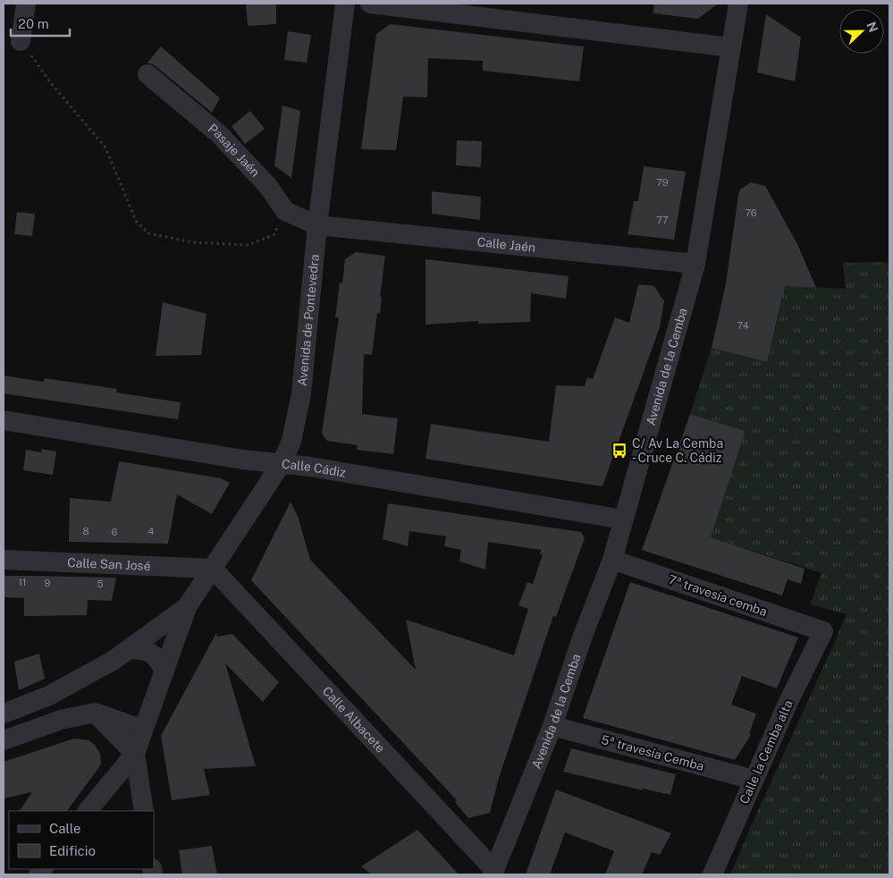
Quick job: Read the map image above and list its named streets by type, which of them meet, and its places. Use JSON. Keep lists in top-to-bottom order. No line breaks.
{"streets":{"street":["Pasaje Jaén","Calle Jaén","Avenida de Pontevedra","Avenida de la Cemba","Calle Cádiz","Calle San José","7ª travesía cemba","Calle Albacete","Calle la Cemba alta","5ª travesía Cemba"]},"crossings":[["Calle Jaén","Avenida de Pontevedra"],["Calle Jaén","Avenida de la Cemba"],["Avenida de Pontevedra","Calle Cádiz"],["Avenida de Pontevedra","Calle San José"],["Avenida de Pontevedra","Calle Albacete"],["Avenida de la Cemba","Calle Cádiz"],["Avenida de la Cemba","7ª travesía cemba"],["Avenida de la Cemba","Calle Albacete"],["Avenida de la Cemba","5ª travesía Cemba"],["Calle San José","Calle Albacete"],["7ª travesía cemba","Calle la Cemba alta"],["Calle la Cemba alta","5ª travesía Cemba"]],"places":{"bus stop":["C/ Av La Cemba - Cruce C. Cádiz"]},"house_numbers":["79","76","77","74","8","4","6","11","9","5"],"legend":["Calle","Edificio"],"scale_bar":"20 m","north":"right"}
